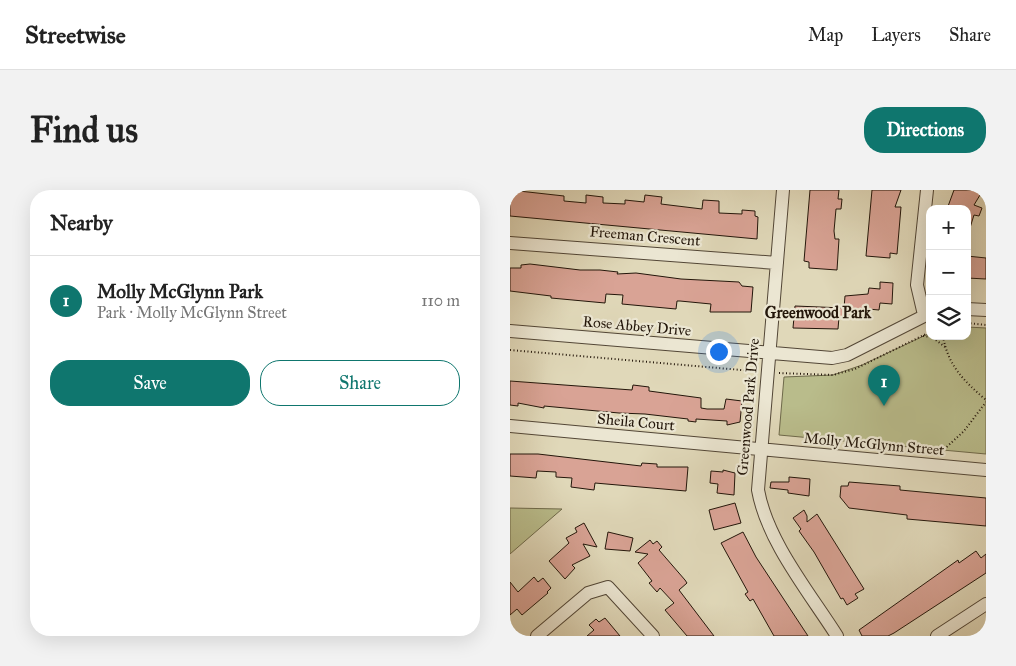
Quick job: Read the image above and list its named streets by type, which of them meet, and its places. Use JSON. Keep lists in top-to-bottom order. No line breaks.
{"streets":{"street":["Freeman Crescent","Rose Abbey Drive","Greenwood Park Drive","Sheila Court","Molly McGlynn Street"]},"crossings":[["Freeman Crescent","Greenwood Park Drive"],["Rose Abbey Drive","Greenwood Park Drive"],["Greenwood Park Drive","Sheila Court"],["Greenwood Park Drive","Molly McGlynn Street"],["Sheila Court","Molly McGlynn Street"]],"districts":["Greenwood Park"],"page":{"header":"Streetwise","nav":["Map","Layers","Share"],"buttons":["Directions",["Save","Share"]],"title":"Find us","heading":"Nearby","map_buttons":["+","−"],"list":[{"mark":"1","name":"Molly McGlynn Park","note":"Park · Molly McGlynn Street","value":"110 m"}],"pins":"1"}}
